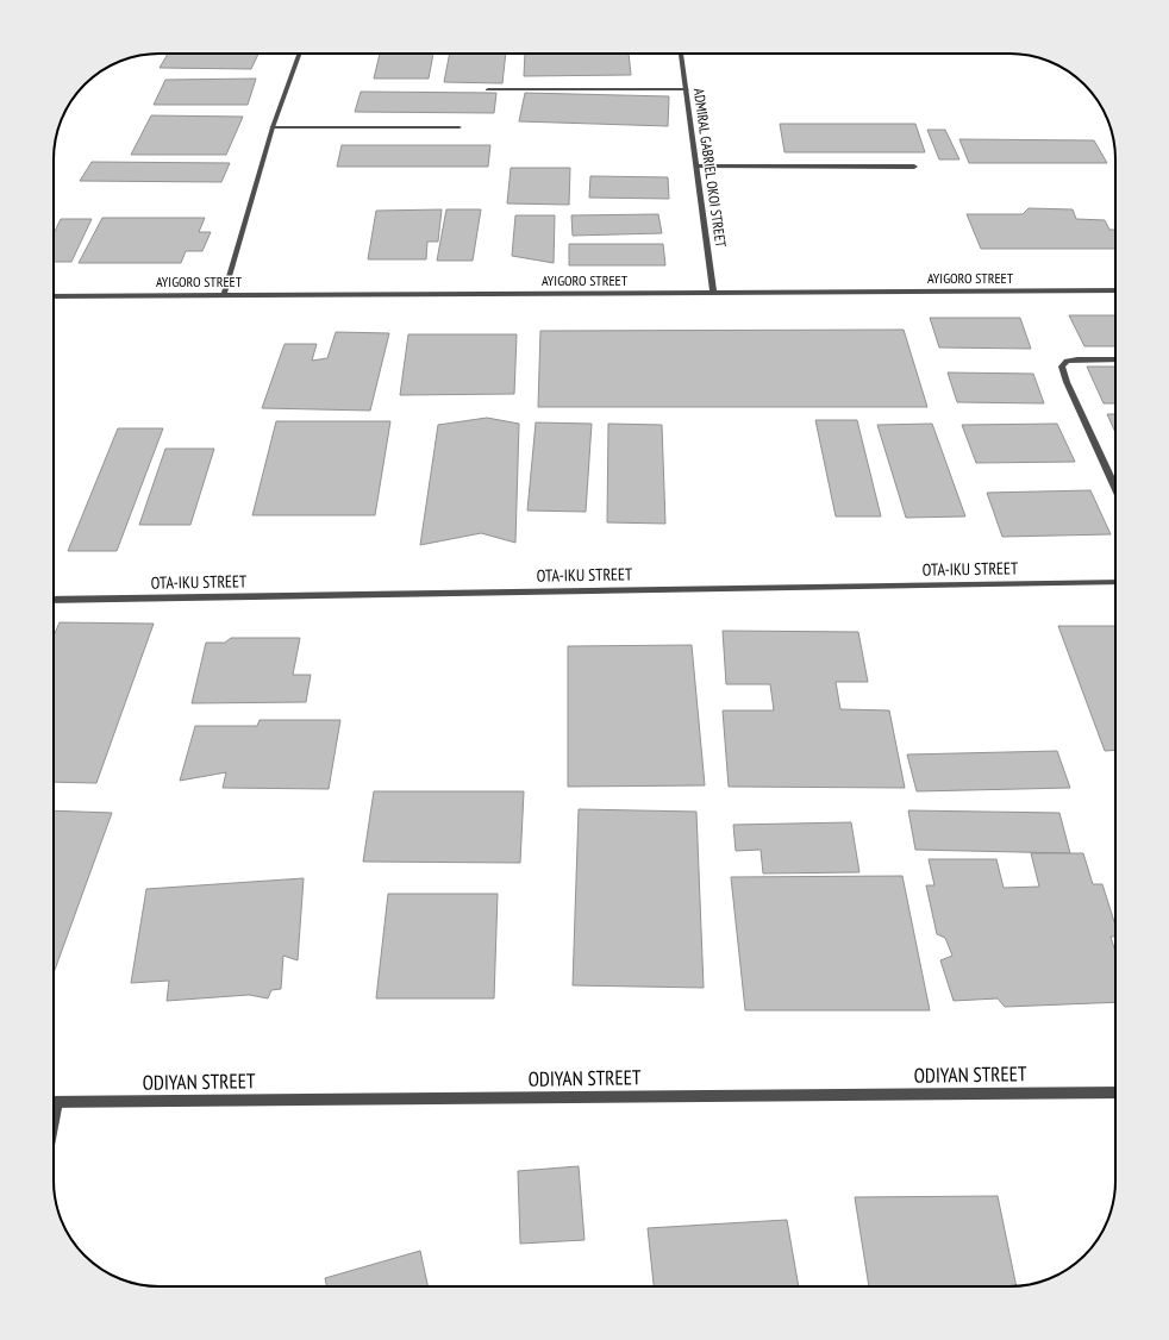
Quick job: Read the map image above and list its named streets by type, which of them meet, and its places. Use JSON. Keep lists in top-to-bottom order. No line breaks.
{"streets":{"street":["ADMIRAL GABRIEL OKOI STREET","AYIGORO STREET","OTA-IKU STREET","ODIYAN STREET"]},"crossings":[["ADMIRAL GABRIEL OKOI STREET","AYIGORO STREET"]]}
